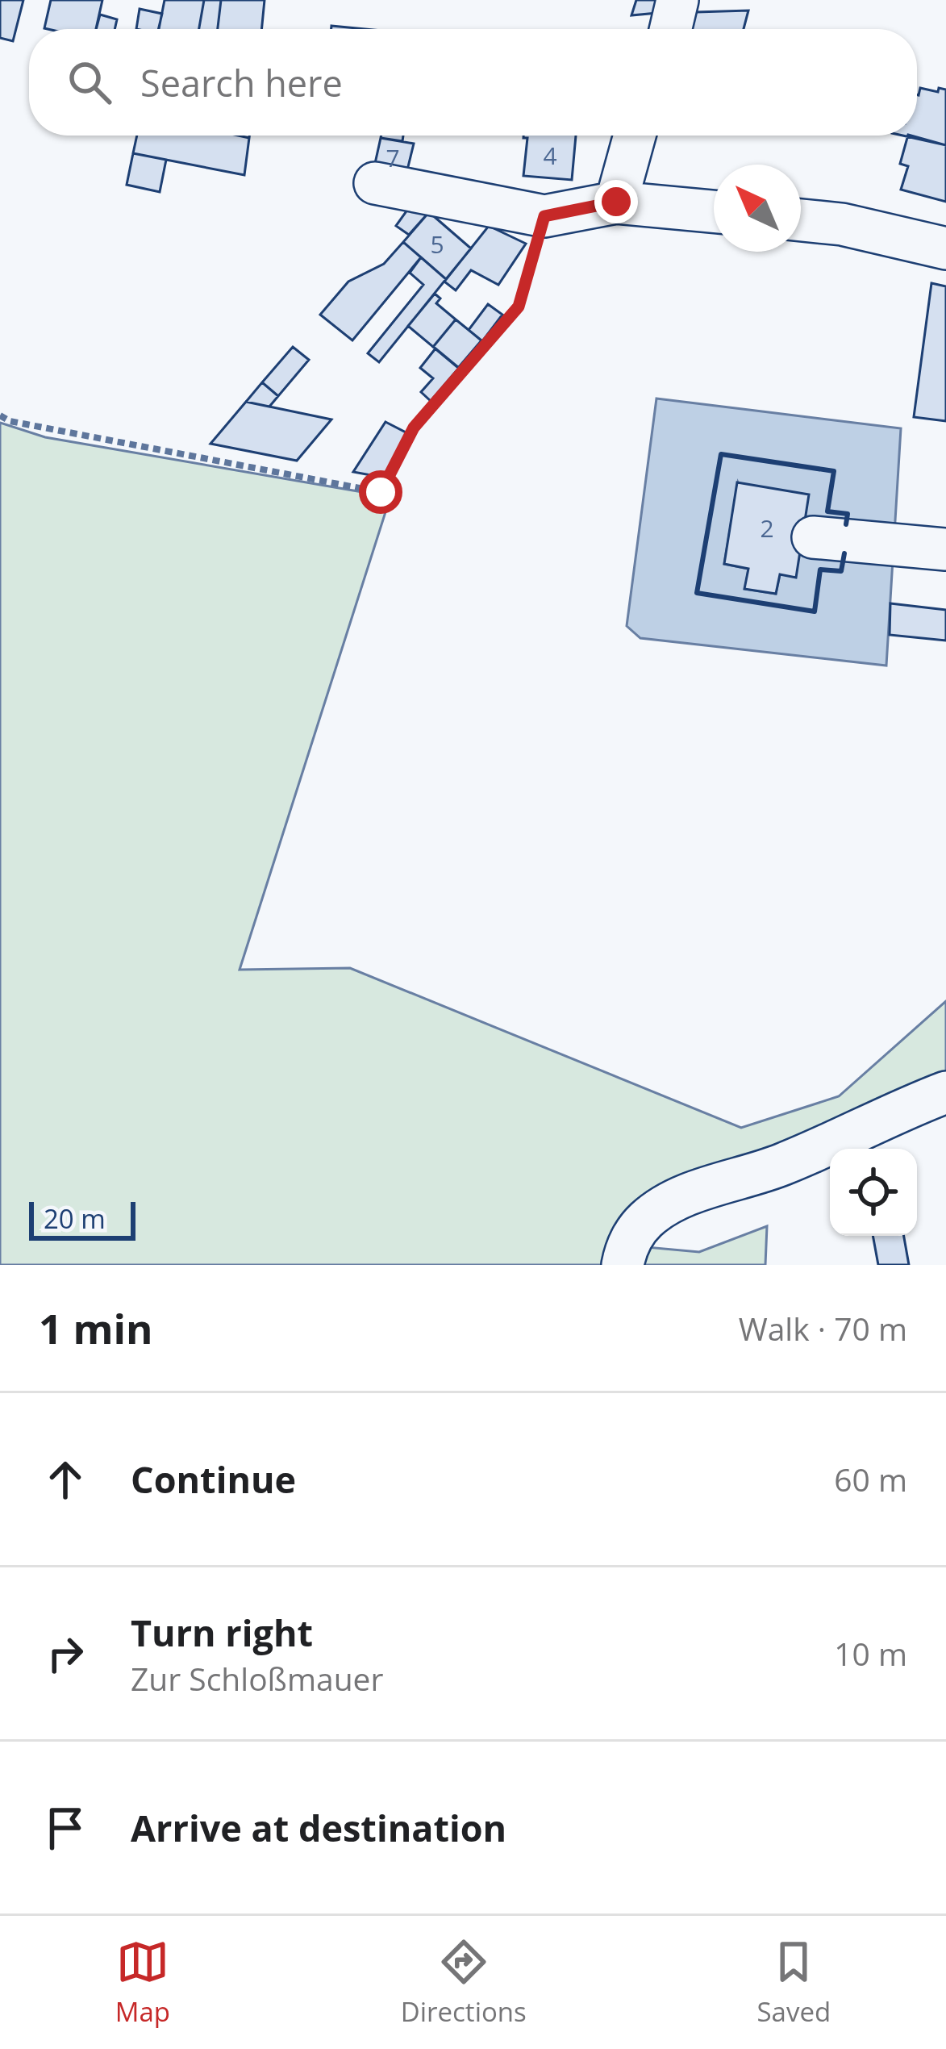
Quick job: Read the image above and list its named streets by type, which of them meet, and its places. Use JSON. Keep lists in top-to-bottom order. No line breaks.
{"house_numbers":["4","7","5","2"],"scale_bar":"20 m","north":"top left","page":{"search":"Search here","scale":"20 m","heading":["1 min","Walk · 70 m"],"list":[["Continue","60 m"],["Turn right","Zur Schloßmauer","10 m"],"Arrive at destination"],"nav":["Map","Directions","Saved"]}}
